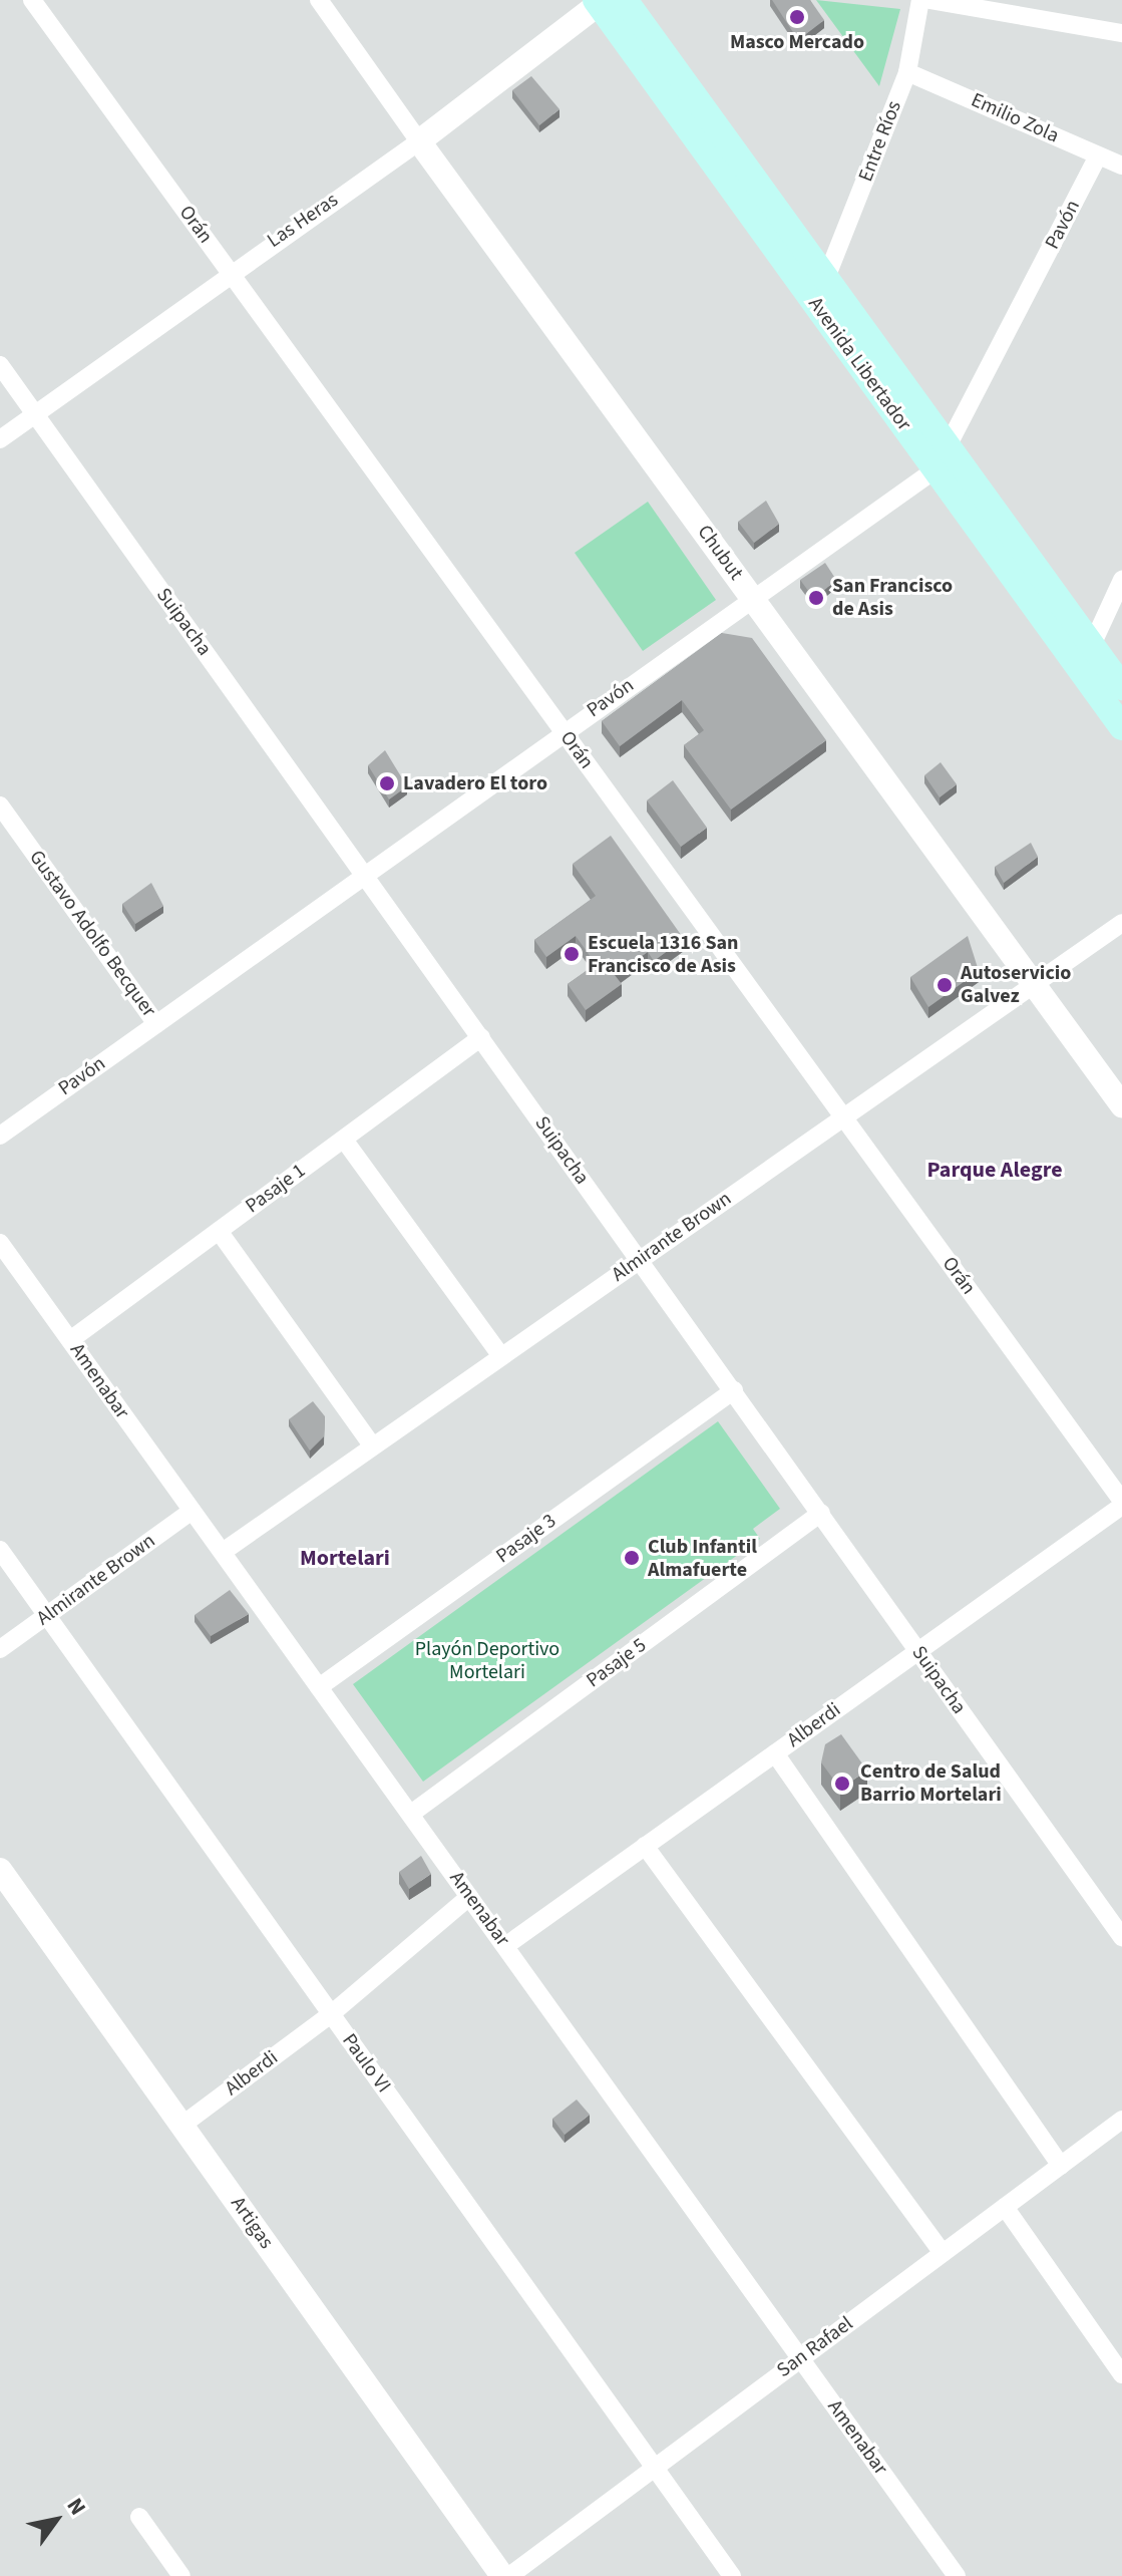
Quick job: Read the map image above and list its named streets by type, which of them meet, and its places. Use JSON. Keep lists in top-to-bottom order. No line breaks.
{"streets":{"main road":["Avenida Libertador"],"street":["Emilio Zola","Entre Ríos","Las Heras","Orán","Pavón","Chubut","Suipacha","Gustavo Adolfo Becquer","Pasaje 1","Almirante Brown","Amenabar","Pasaje 3","Pasaje 5","Alberdi","Paulo VI","Artigas","San Rafael"]},"crossings":[["Emilio Zola","Entre Ríos"],["Emilio Zola","Pavón"],["Entre Ríos","Avenida Libertador"],["Las Heras","Orán"],["Las Heras","Avenida Libertador"],["Las Heras","Chubut"],["Las Heras","Suipacha"],["Orán","Pavón"],["Orán","Almirante Brown"],["Orán","Alberdi"],["Pavón","Avenida Libertador"],["Pavón","Chubut"],["Pavón","Suipacha"],["Pavón","Gustavo Adolfo Becquer"],["Chubut","Almirante Brown"],["Suipacha","Pasaje 1"],["Suipacha","Almirante Brown"],["Suipacha","Pasaje 3"],["Suipacha","Pasaje 5"],["Suipacha","Alberdi"],["Pasaje 1","Amenabar"],["Almirante Brown","Amenabar"],["Almirante Brown","Paulo VI"],["Amenabar","Pasaje 3"],["Amenabar","Pasaje 5"],["Amenabar","Alberdi"],["Amenabar","San Rafael"],["Alberdi","Paulo VI"],["Alberdi","Artigas"],["Paulo VI","San Rafael"]],"districts":["Parque Alegre","Mortelari"],"parks":["Playón Deportivo Mortelari"],"places":["Masco Mercado","San Francisco de Asis","Lavadero El toro","Escuela 1316 San Francisco de Asis","Autoservicio Galvez","Club Infantil Almafuerte","Centro de Salud Barrio Mortelari"],"north":"top right"}
